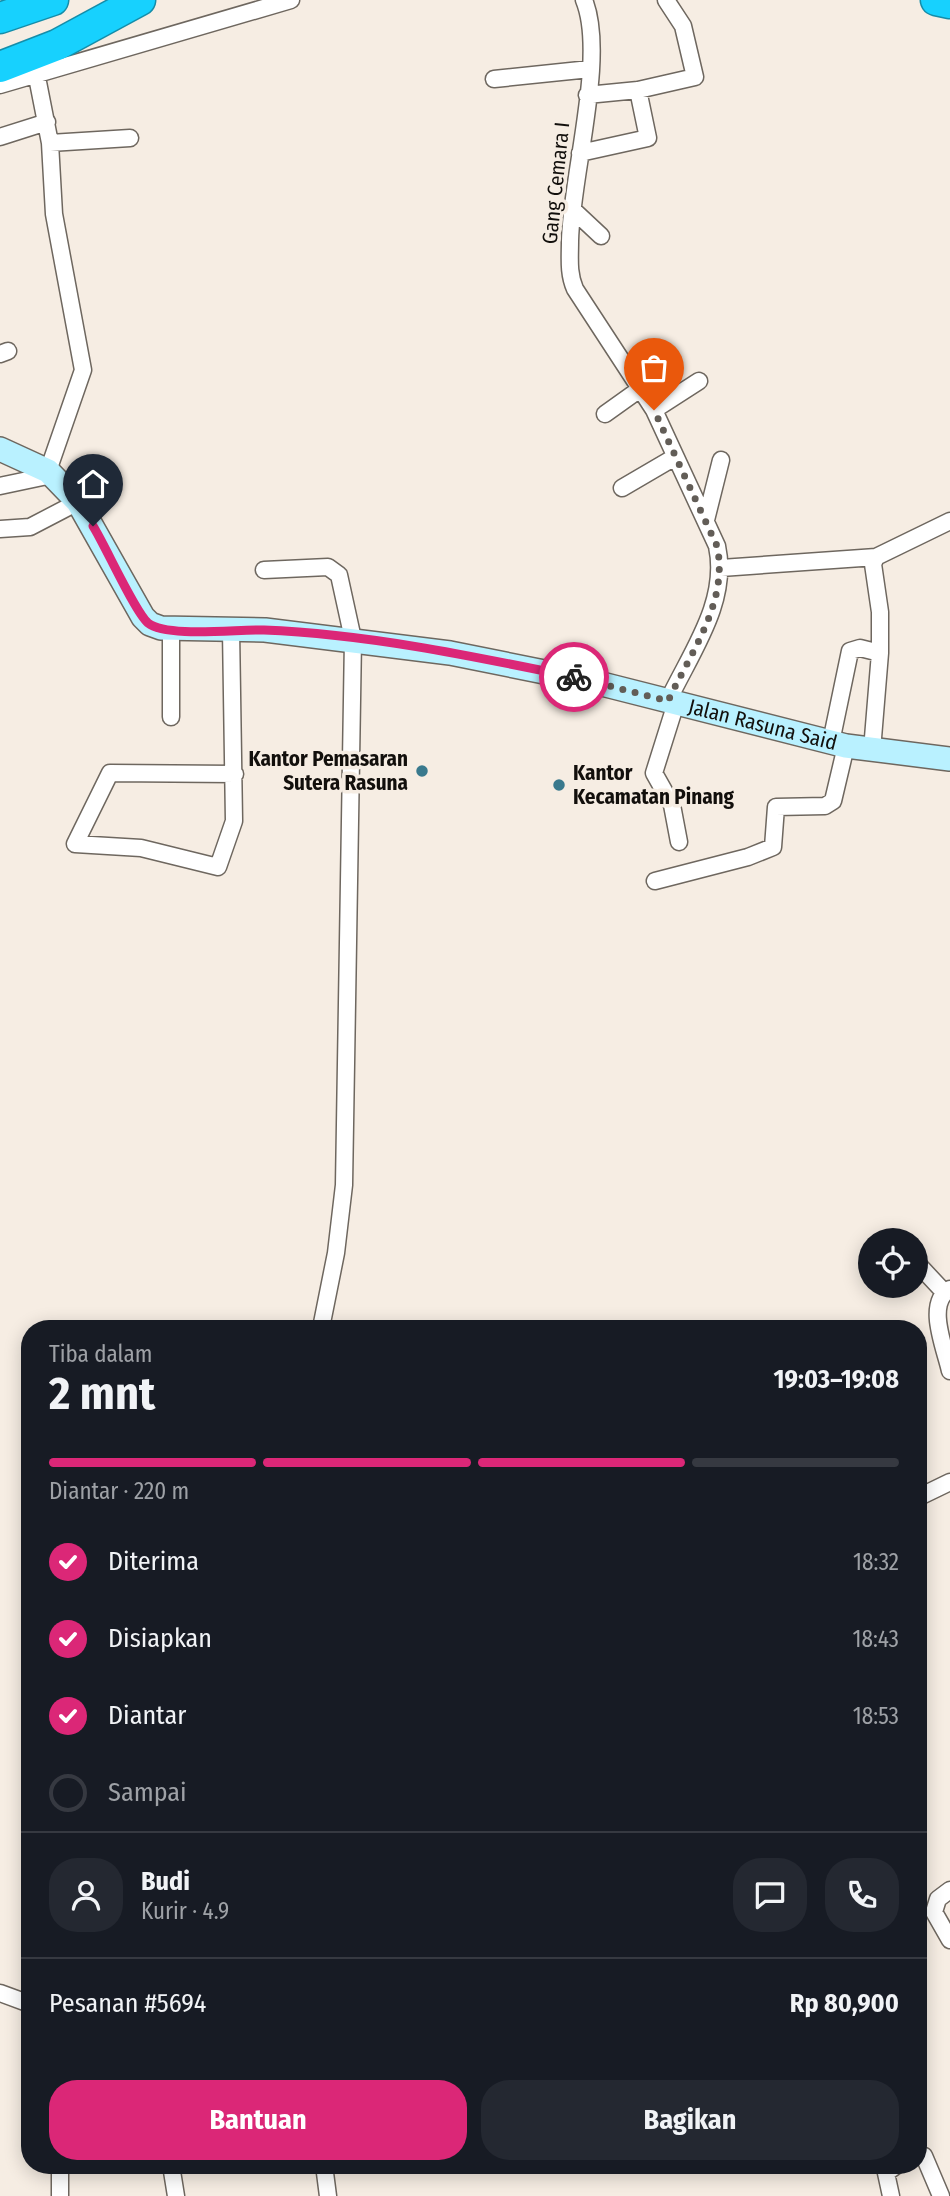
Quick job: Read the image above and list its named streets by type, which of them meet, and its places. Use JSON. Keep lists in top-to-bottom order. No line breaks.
{"streets":{"main road":["Jalan Rasuna Said"],"street":["Gang Cemara I"]},"crossings":[["Gang Cemara I","Jalan Rasuna Said"]],"places":["Kantor Pemasaran Sutera Rasuna","Kantor Kecamatan Pinang"],"page":{"heading":["2 mnt","Tiba dalam","19:03–19:08"],"panel":["Budi","Kurir · 4.9","Pesanan #5694","Rp 80,900"],"bar":"Diantar · 220 m","list":[["Diterima","18:32"],["Disiapkan","18:43"],["Diantar","18:53"],"Sampai"],"buttons":["Bantuan","Bagikan"]}}
